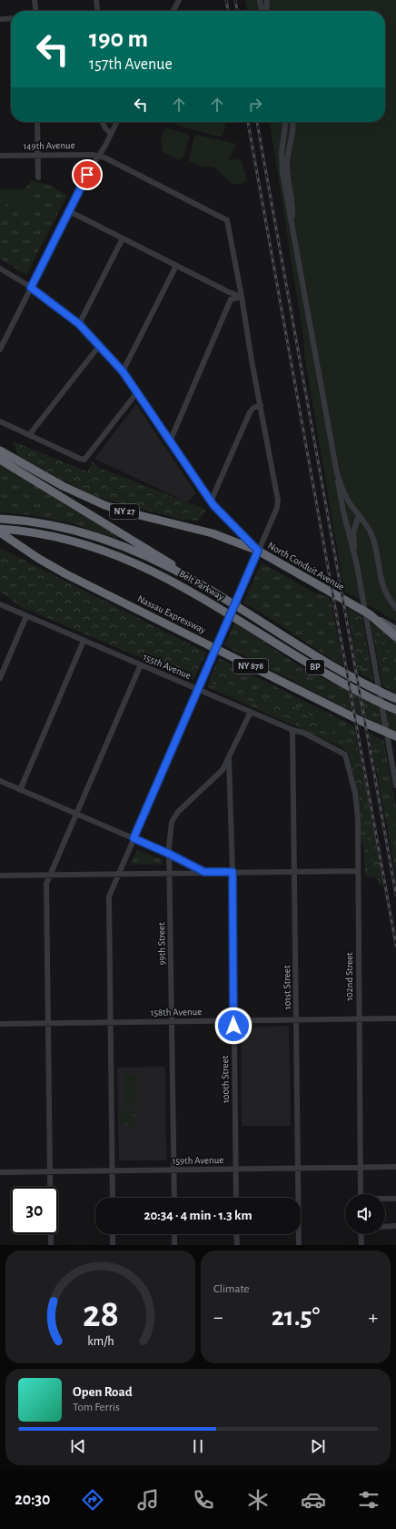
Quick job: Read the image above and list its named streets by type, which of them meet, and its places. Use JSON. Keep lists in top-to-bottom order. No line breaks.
{"streets":{"highway":["NY 27","North Conduit Avenue","Belt Parkway","Nassau Expressway","NY 878","BP"],"street":["149th Avenue","155th Avenue","99th Street","102nd Street","101st Street","158th Avenue","100th Street","159th Avenue"]},"crossings":[["155th Avenue","99th Street"],["155th Avenue","102nd Street"],["155th Avenue","101st Street"],["99th Street","158th Avenue"],["99th Street","100th Street"],["99th Street","159th Avenue"],["102nd Street","158th Avenue"],["102nd Street","159th Avenue"],["101st Street","158th Avenue"],["101st Street","159th Avenue"],["158th Avenue","100th Street"],["100th Street","159th Avenue"]],"page":{"turn":["190 m","157th Avenue"],"limit":"30","trip":"20:34 · 4 min · 1.3 km","tile":"Climate","heat":["−","21.5°","+"],"song":["Open Road","Tom Ferris"],"tabs":"20:30","gauge":["28","km/h"]}}
